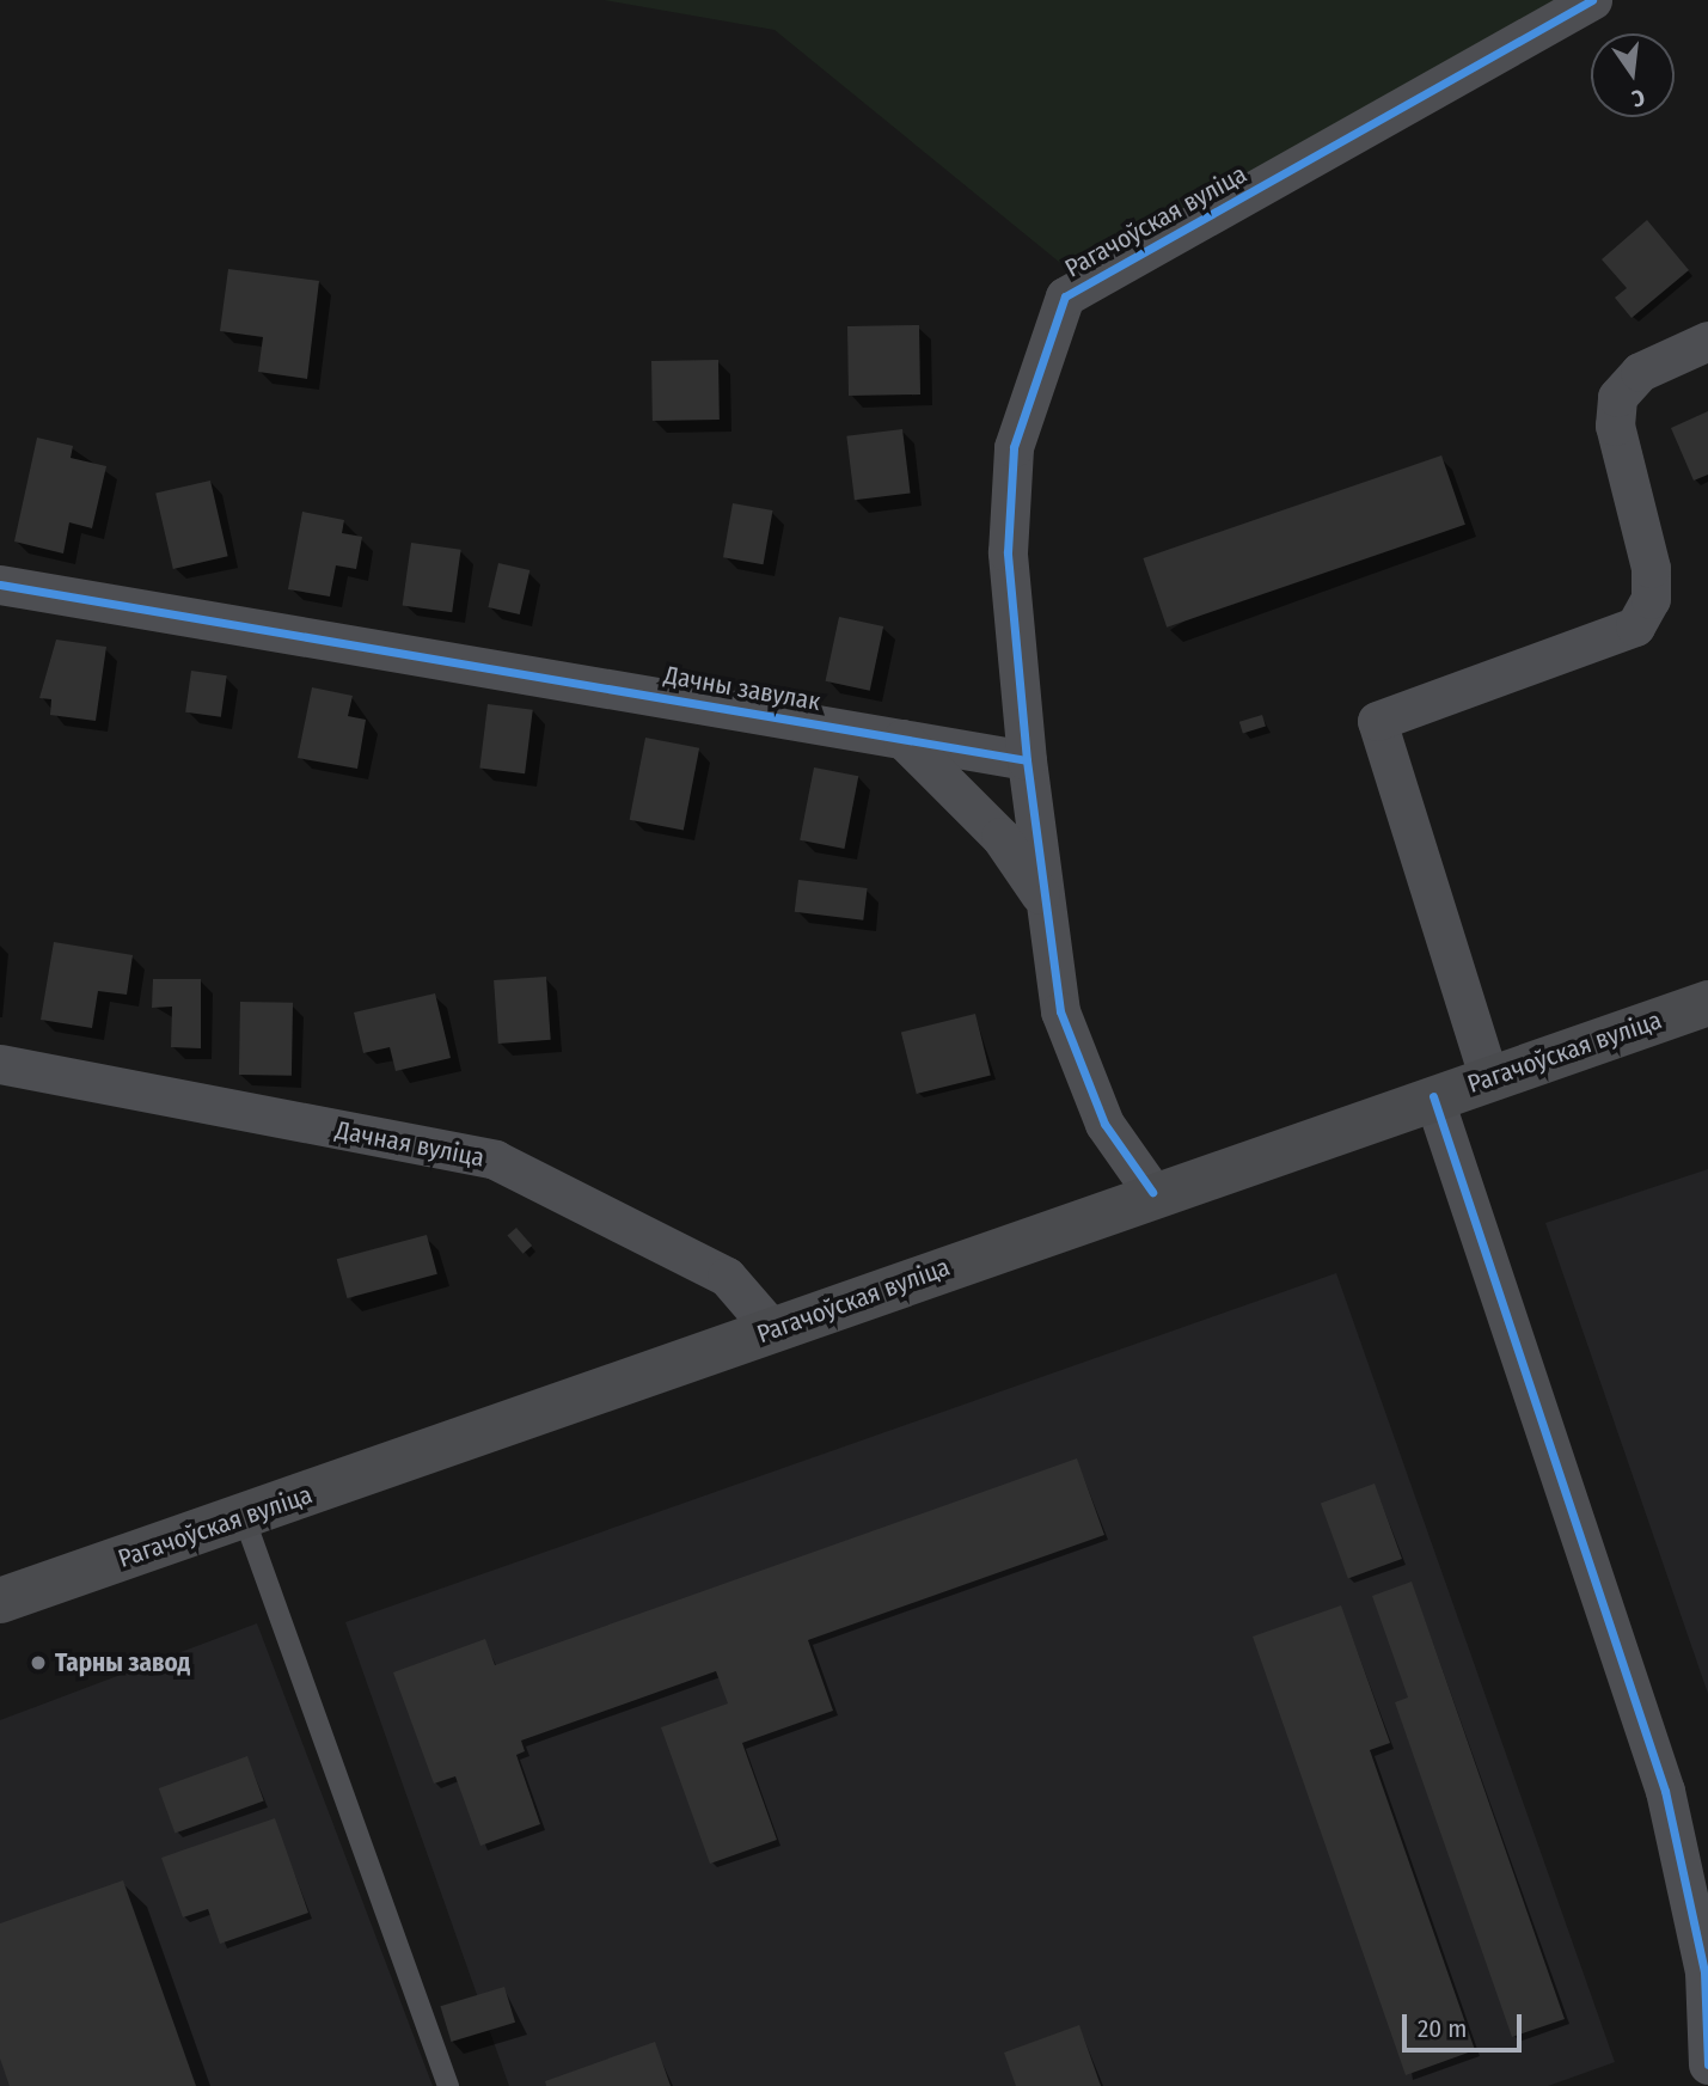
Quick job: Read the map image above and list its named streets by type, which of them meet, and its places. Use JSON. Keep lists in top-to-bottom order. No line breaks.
{"streets":{"main road":["Рагачоўская вуліца"],"street":["Дачны завулак","Дачная вуліца"]},"crossings":[["Рагачоўская вуліца","Дачны завулак"],["Рагачоўская вуліца","Дачная вуліца"]],"places":["Тарны завод"],"scale_bar":"20 m","north":"bottom"}
